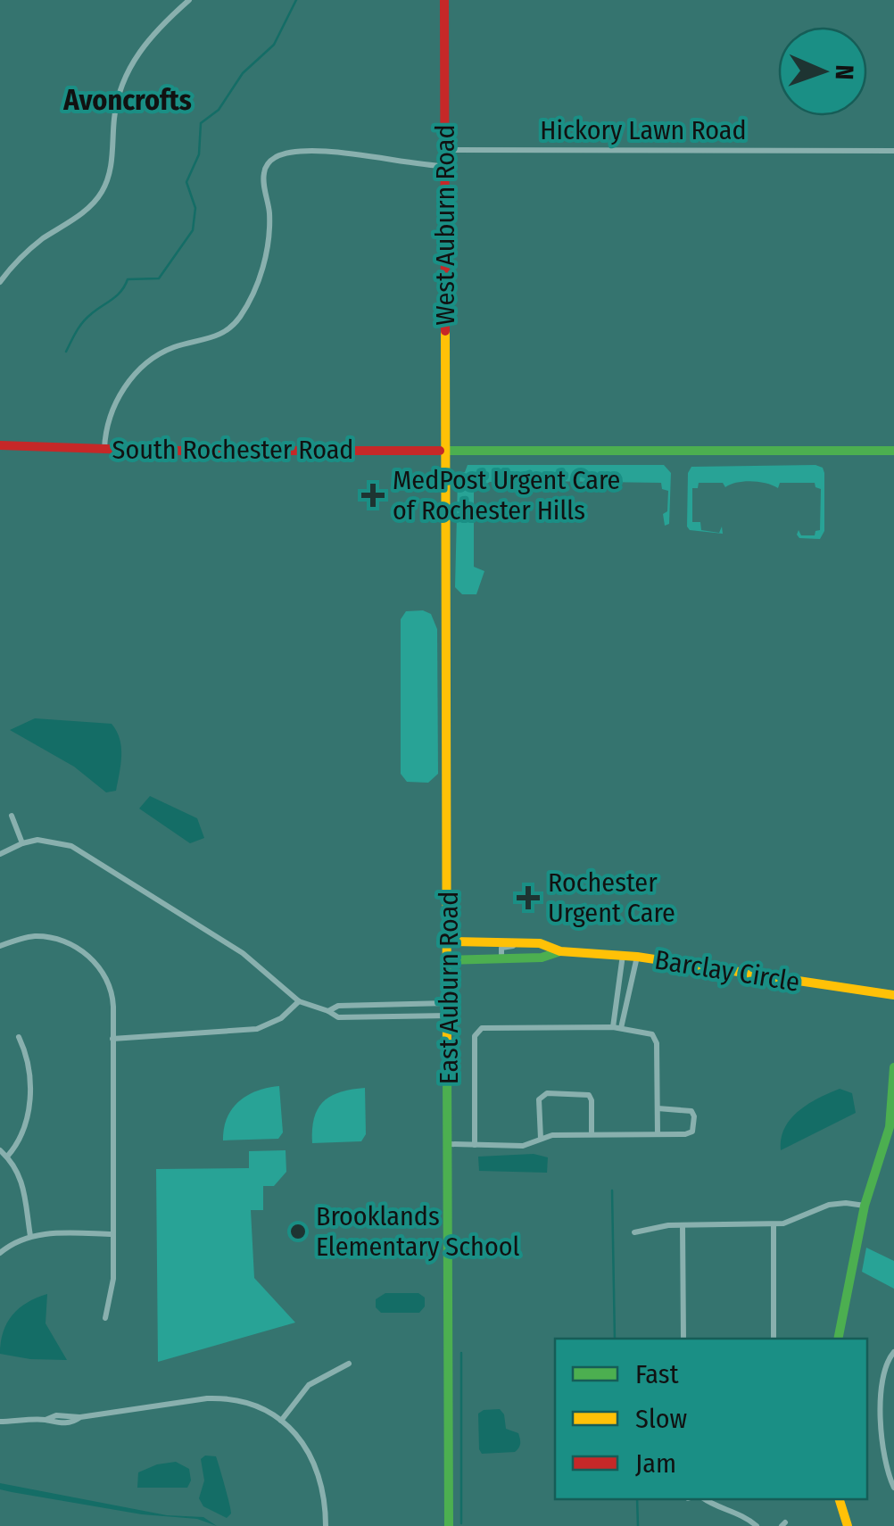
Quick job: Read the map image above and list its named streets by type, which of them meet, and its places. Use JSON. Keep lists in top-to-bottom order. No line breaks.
{"streets":{"main road":["West Auburn Road","South Rochester Road","Barclay Circle","East Auburn Road"],"street":["Hickory Lawn Road"]},"crossings":[["Hickory Lawn Road","West Auburn Road"],["West Auburn Road","South Rochester Road"],["West Auburn Road","East Auburn Road"],["South Rochester Road","East Auburn Road"],["Barclay Circle","East Auburn Road"]],"districts":["Avoncrofts"],"places":{"health":["MedPost Urgent Care of Rochester Hills","Rochester Urgent Care"],"other":["Brooklands Elementary School"]},"legend":["Fast","Slow","Jam"],"north":"right"}
